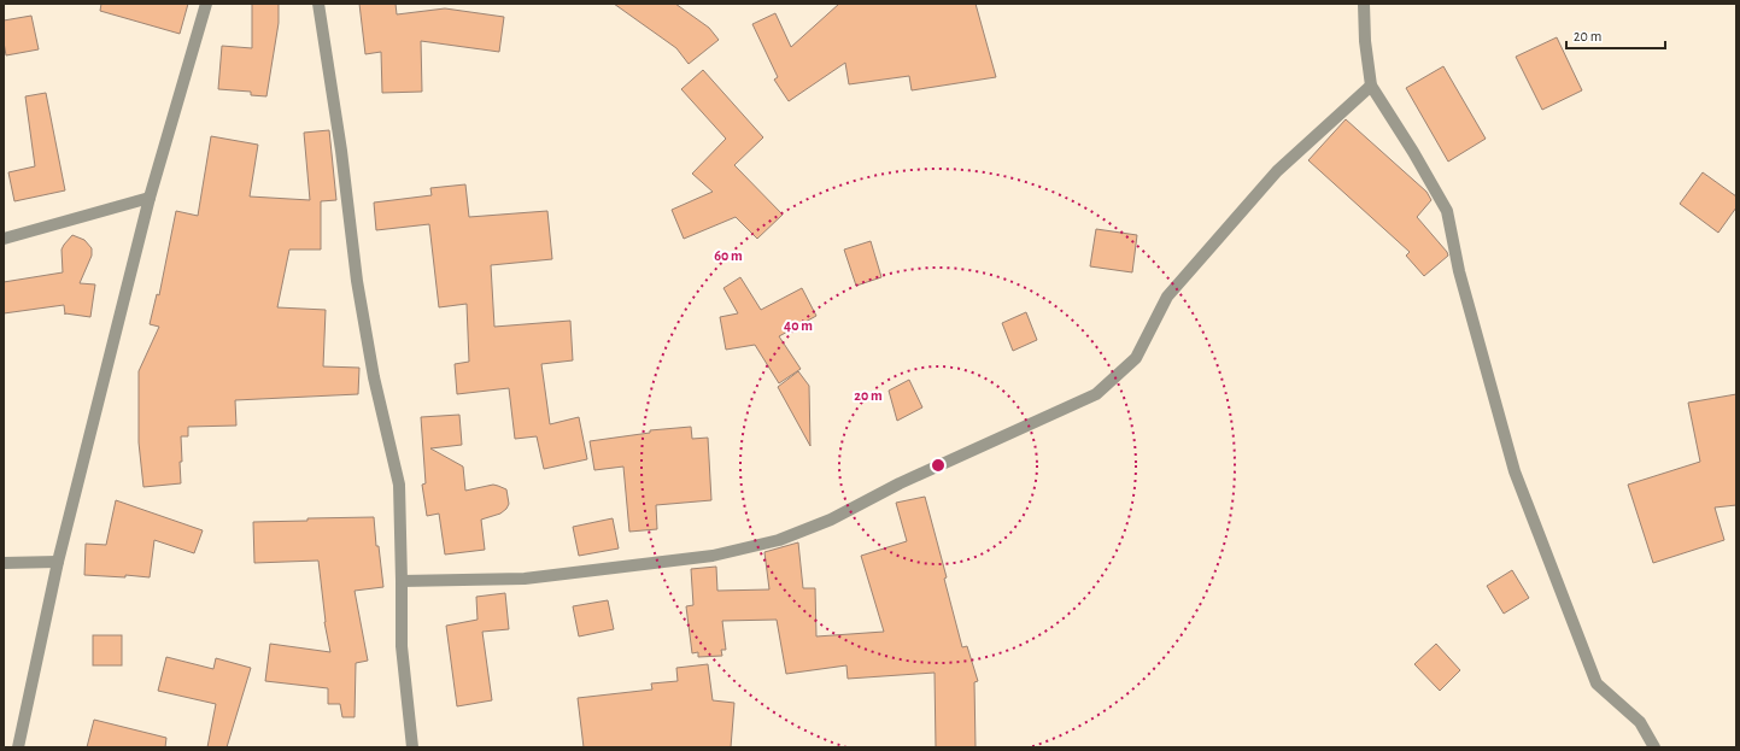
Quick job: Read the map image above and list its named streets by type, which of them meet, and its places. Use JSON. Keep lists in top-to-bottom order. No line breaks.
{"scale_bar":"20 m","rings":["60 m","40 m","20 m"]}
